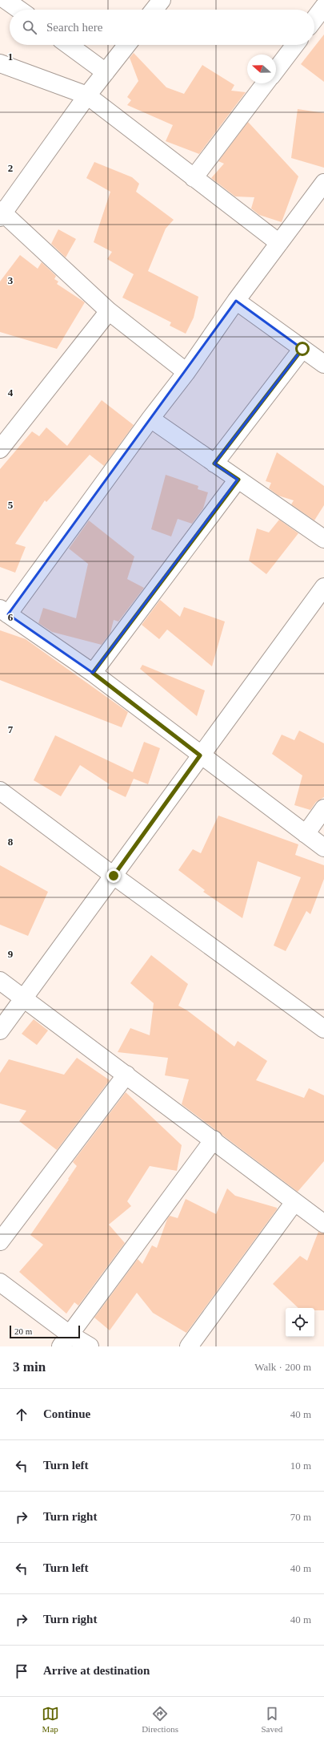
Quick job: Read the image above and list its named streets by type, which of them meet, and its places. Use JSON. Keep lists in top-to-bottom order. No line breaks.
{"scale_bar":"20 m","north":"left","page":{"search":"Search here","scale":"20 m","heading":["3 min","Walk · 200 m"],"list":[["Continue","40 m"],["Turn left","10 m"],["Turn right","70 m"],["Turn left","40 m"],["Turn right","40 m"],"Arrive at destination"],"nav":["Map","Directions","Saved"]},"grid":{"rows":["1","2","3","4","5","6","7","8","9"]}}
